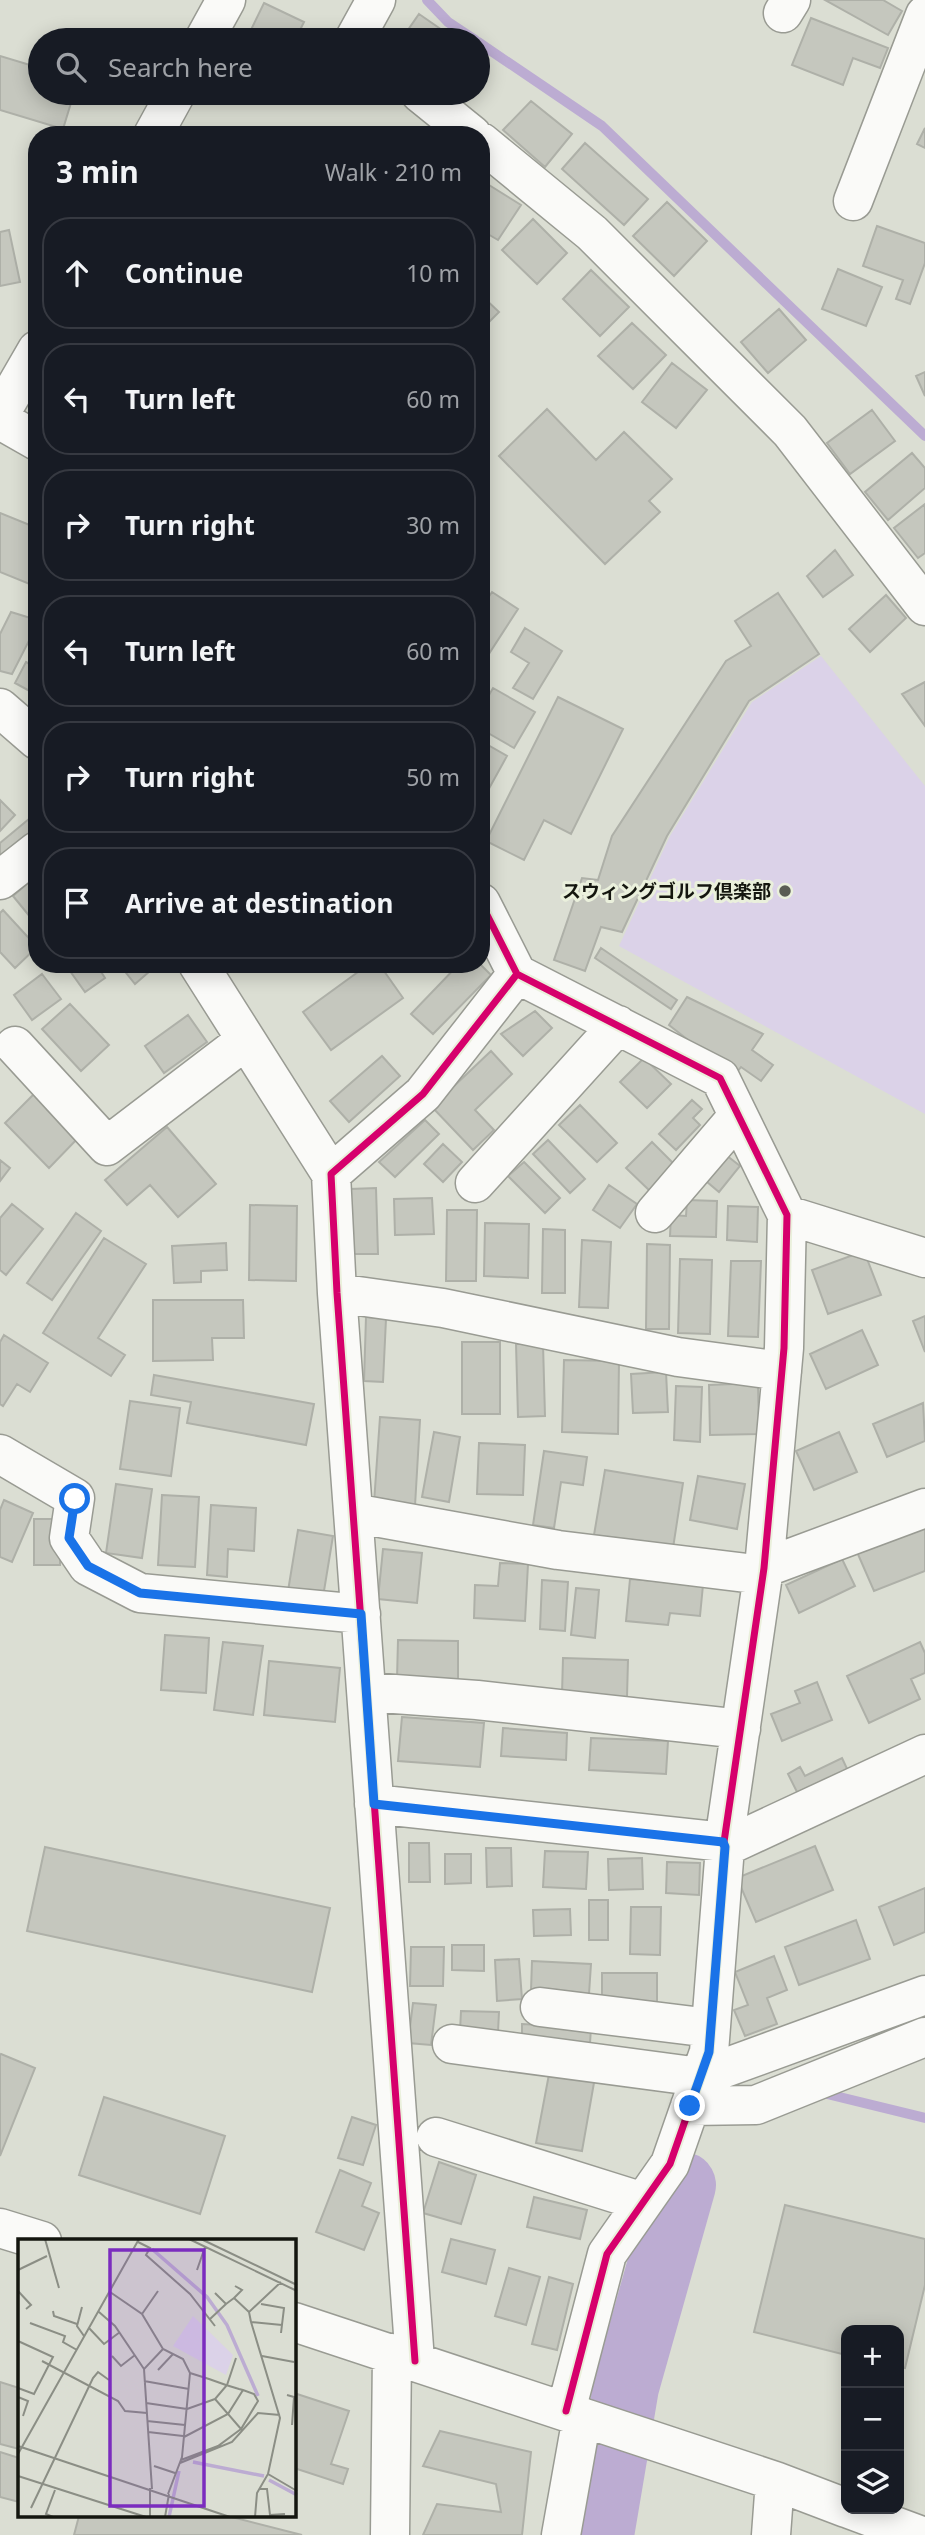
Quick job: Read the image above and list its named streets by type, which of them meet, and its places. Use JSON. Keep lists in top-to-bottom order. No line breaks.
{"places":["スウィングゴルフ倶楽部"],"page":{"search":"Search here","heading":["3 min","Walk · 210 m"],"list":[["Continue","10 m"],["Turn left","60 m"],["Turn right","30 m"],["Turn left","60 m"],["Turn right","50 m"],"Arrive at destination"],"map_buttons":["+","−"]}}
